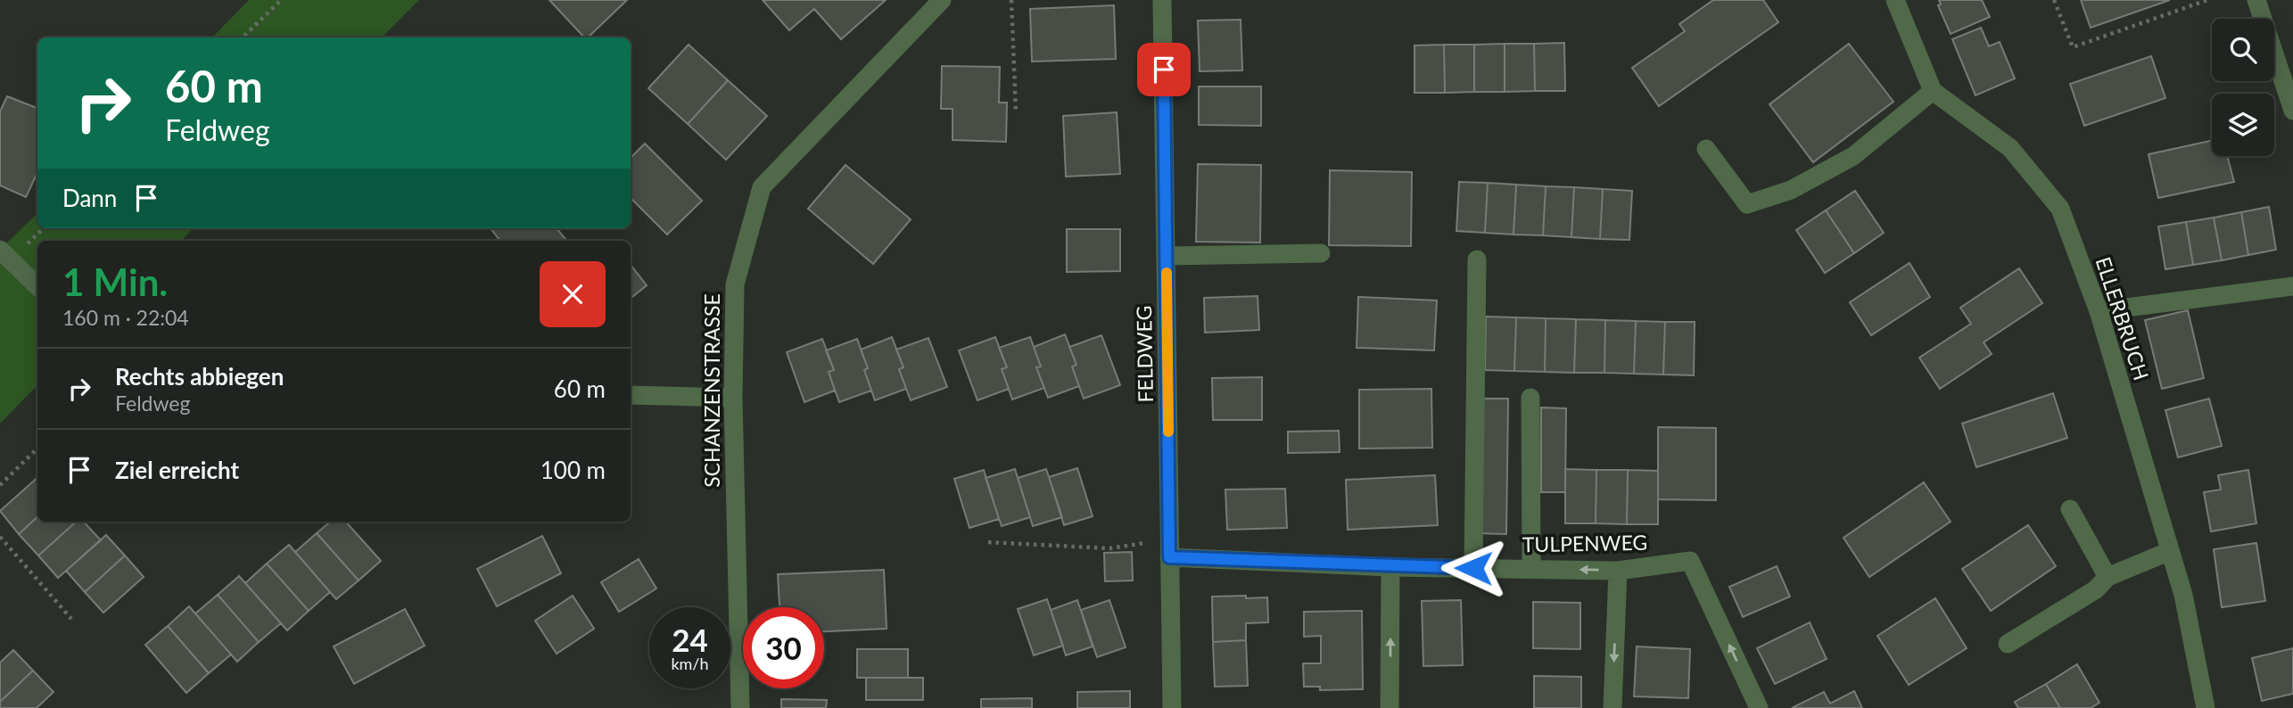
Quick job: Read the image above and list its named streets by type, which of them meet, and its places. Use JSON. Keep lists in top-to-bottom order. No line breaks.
{"streets":{"street":["ELLERBRUCH","FELDWEG","SCHANZENSTRASSE","TULPENWEG"]},"crossings":[["FELDWEG","TULPENWEG"]],"one_way":["TULPENWEG"],"page":{"turn":["60 m","Feldweg"],"then":"Dann","heading":["1 Min.","160 m · 22:04"],"list":[{"name":"Rechts abbiegen","note":"Feldweg","value":"60 m"},{"name":"Ziel erreicht","value":"100 m"}],"speed":"24 km/h","limit":"30"}}
